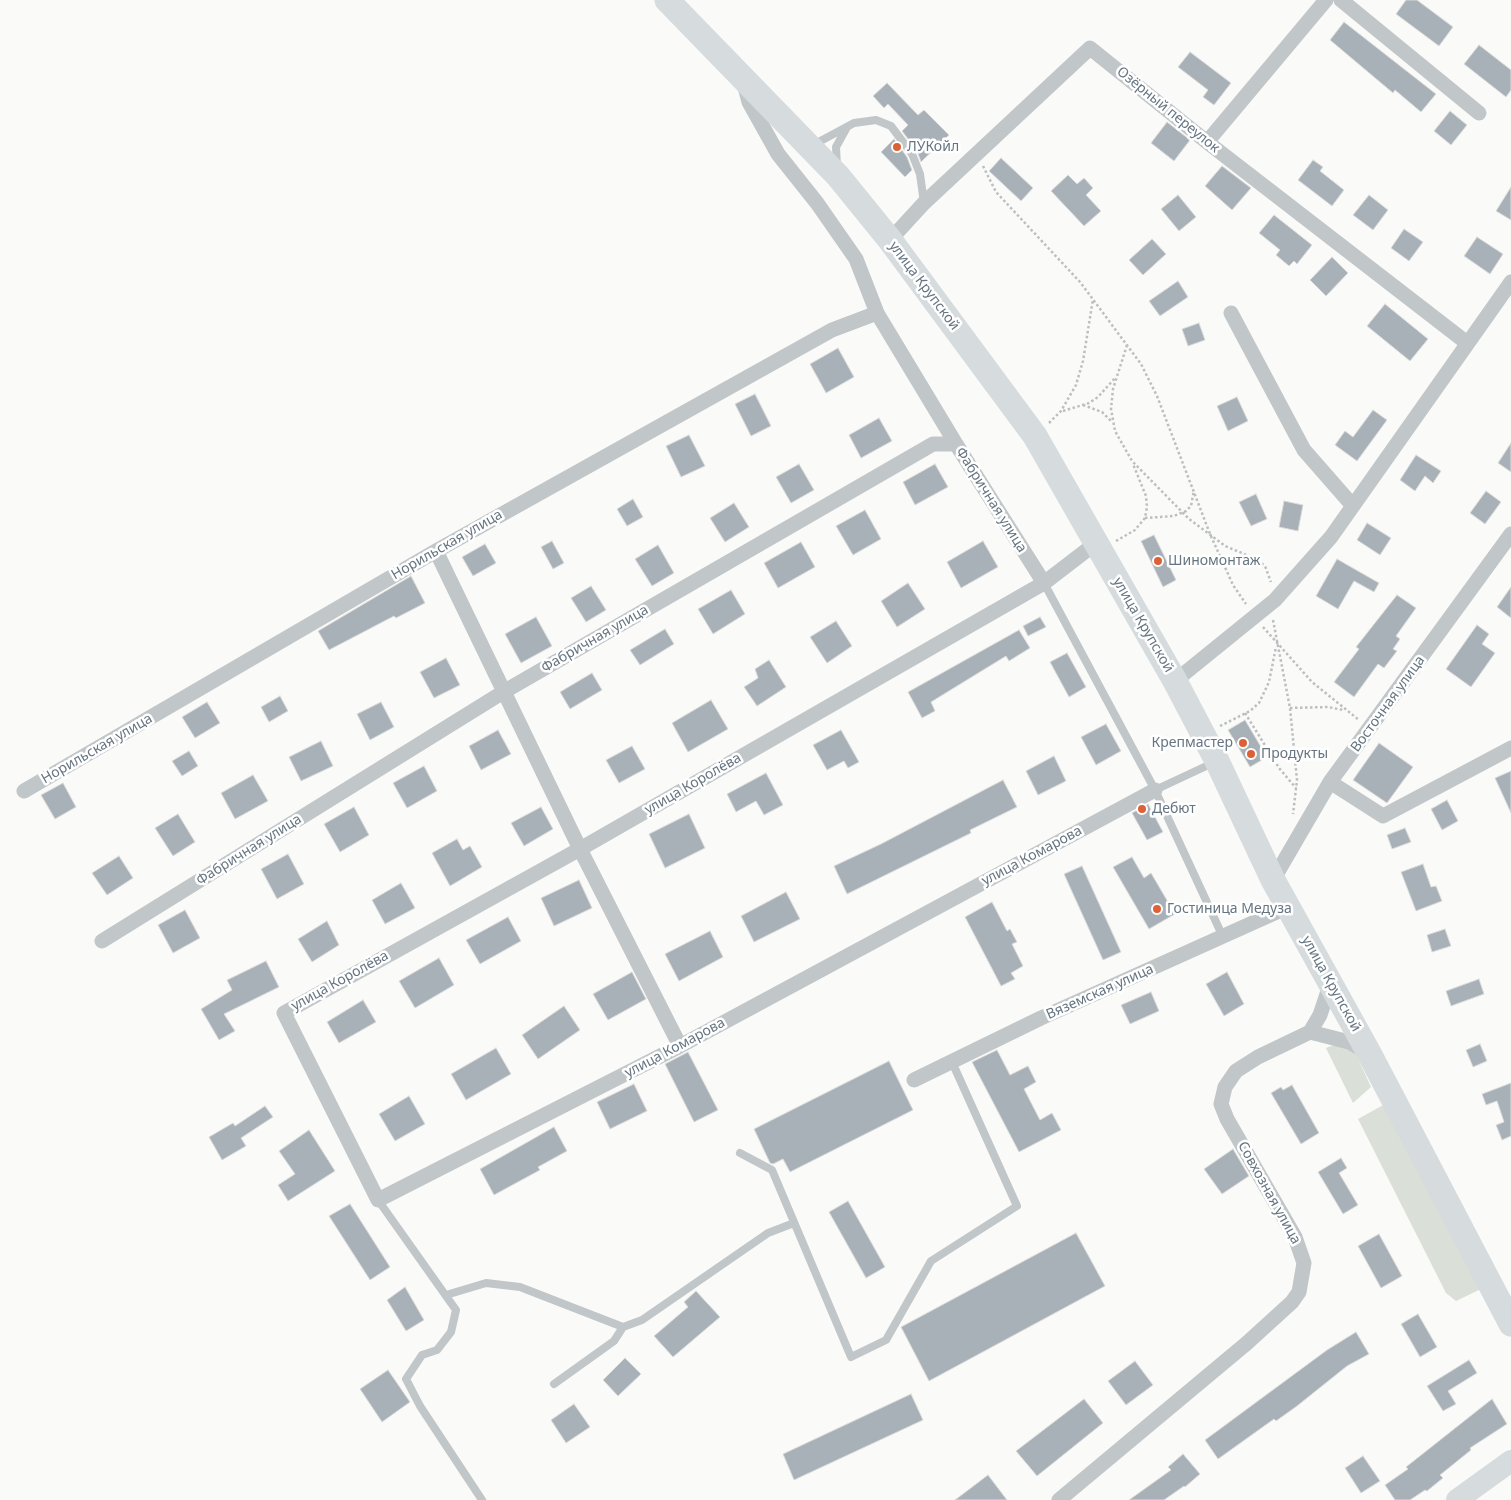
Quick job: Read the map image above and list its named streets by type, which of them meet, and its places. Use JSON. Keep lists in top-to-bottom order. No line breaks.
{"streets":{"main road":["улица Крупской"],"street":["Озёрный переулок","Фабричная улица","Норильская улица","Восточная улица","улица Королёва","улица Комарова","Вяземская улица","Совхозная улица"]},"crossings":[["Озёрный переулок","улица Крупской"],["улица Крупской","Восточная улица"],["улица Крупской","улица Королёва"],["улица Крупской","Вяземская улица"],["Фабричная улица","улица Королёва"],["улица Королёва","улица Комарова"]],"places":["ЛУКойл","Шиномонтаж","Крепмастер","Продукты","Дебют","Гостиница Медуза"]}
